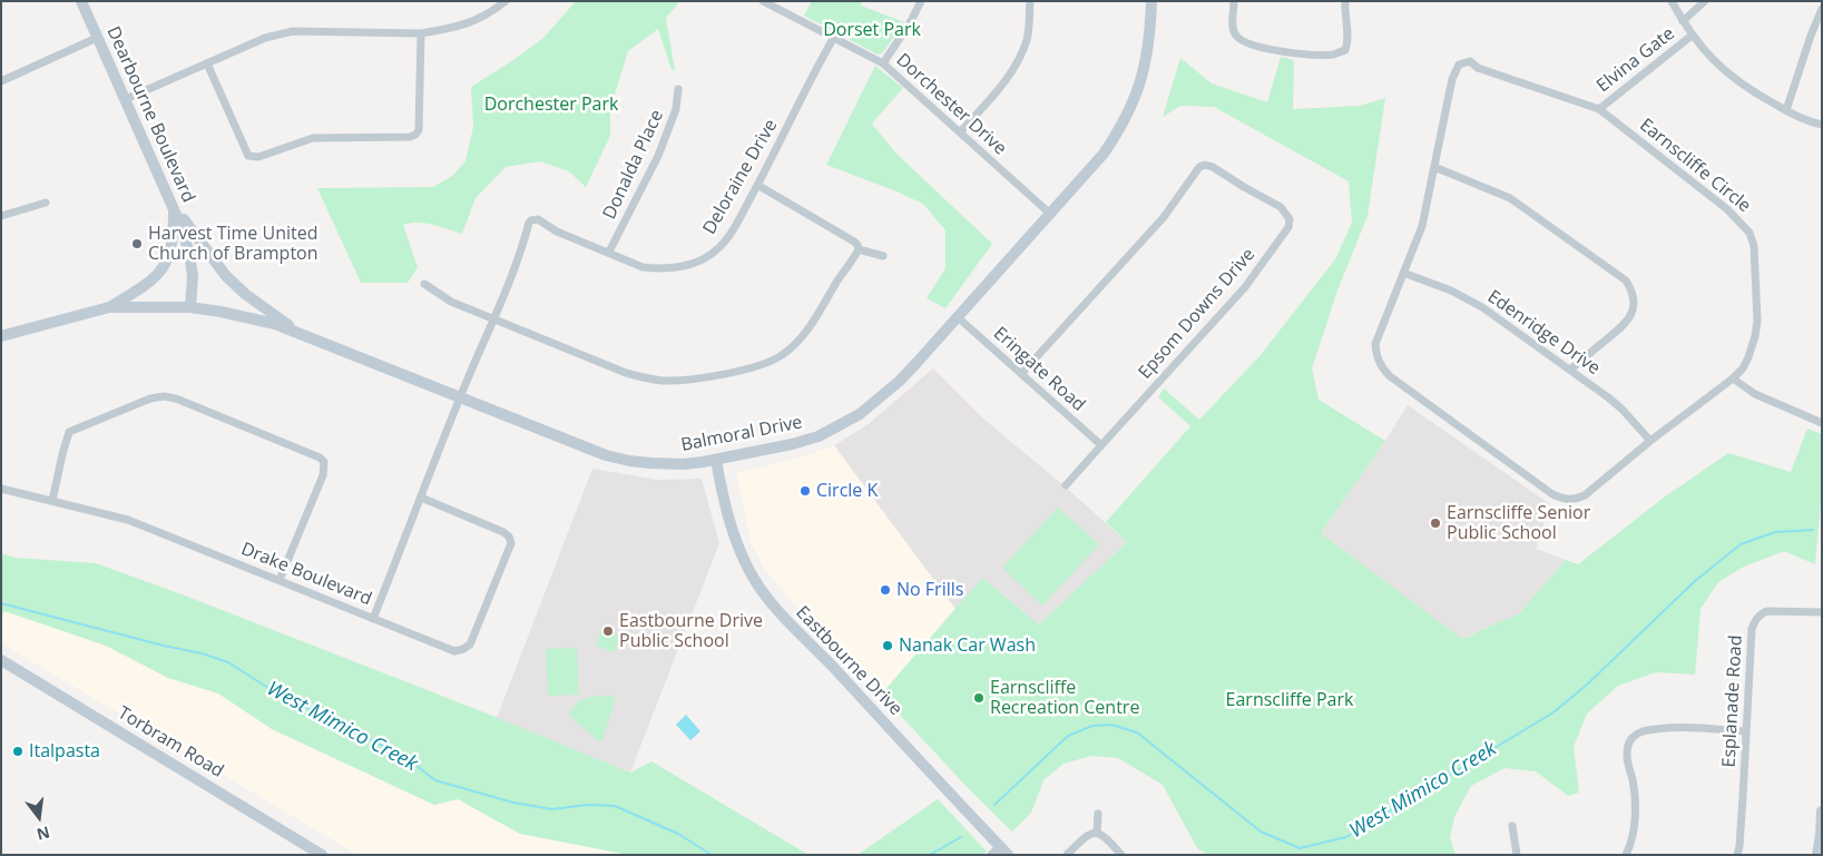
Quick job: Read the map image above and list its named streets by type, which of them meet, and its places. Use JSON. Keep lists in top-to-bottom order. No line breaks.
{"streets":{"street":["Elvina Gate","Dorchester Drive","Dearbourne Boulevard","Donalda Place","Earnscliffe Circle","Deloraine Drive","Epsom Downs Drive","Edenridge Drive","Eringate Road","Balmoral Drive","Drake Boulevard","Eastbourne Drive","Esplanade Road","Torbram Road"]},"crossings":[["Elvina Gate","Earnscliffe Circle"],["Dorchester Drive","Deloraine Drive"],["Dorchester Drive","Balmoral Drive"],["Dearbourne Boulevard","Balmoral Drive"],["Donalda Place","Deloraine Drive"],["Earnscliffe Circle","Edenridge Drive"],["Deloraine Drive","Balmoral Drive"],["Deloraine Drive","Drake Boulevard"],["Epsom Downs Drive","Eringate Road"],["Eringate Road","Balmoral Drive"],["Balmoral Drive","Drake Boulevard"],["Balmoral Drive","Eastbourne Drive"]],"water":["West Mimico Creek"],"parks":["Dorset Park","Dorchester Park","Earnscliffe Park"],"places":["Harvest Time United Church of Brampton","Circle K","Earnscliffe Senior Public School","No Frills","Eastbourne Drive Public School","Nanak Car Wash","Earnscliffe Recreation Centre","Italpasta"],"north":"bottom"}
